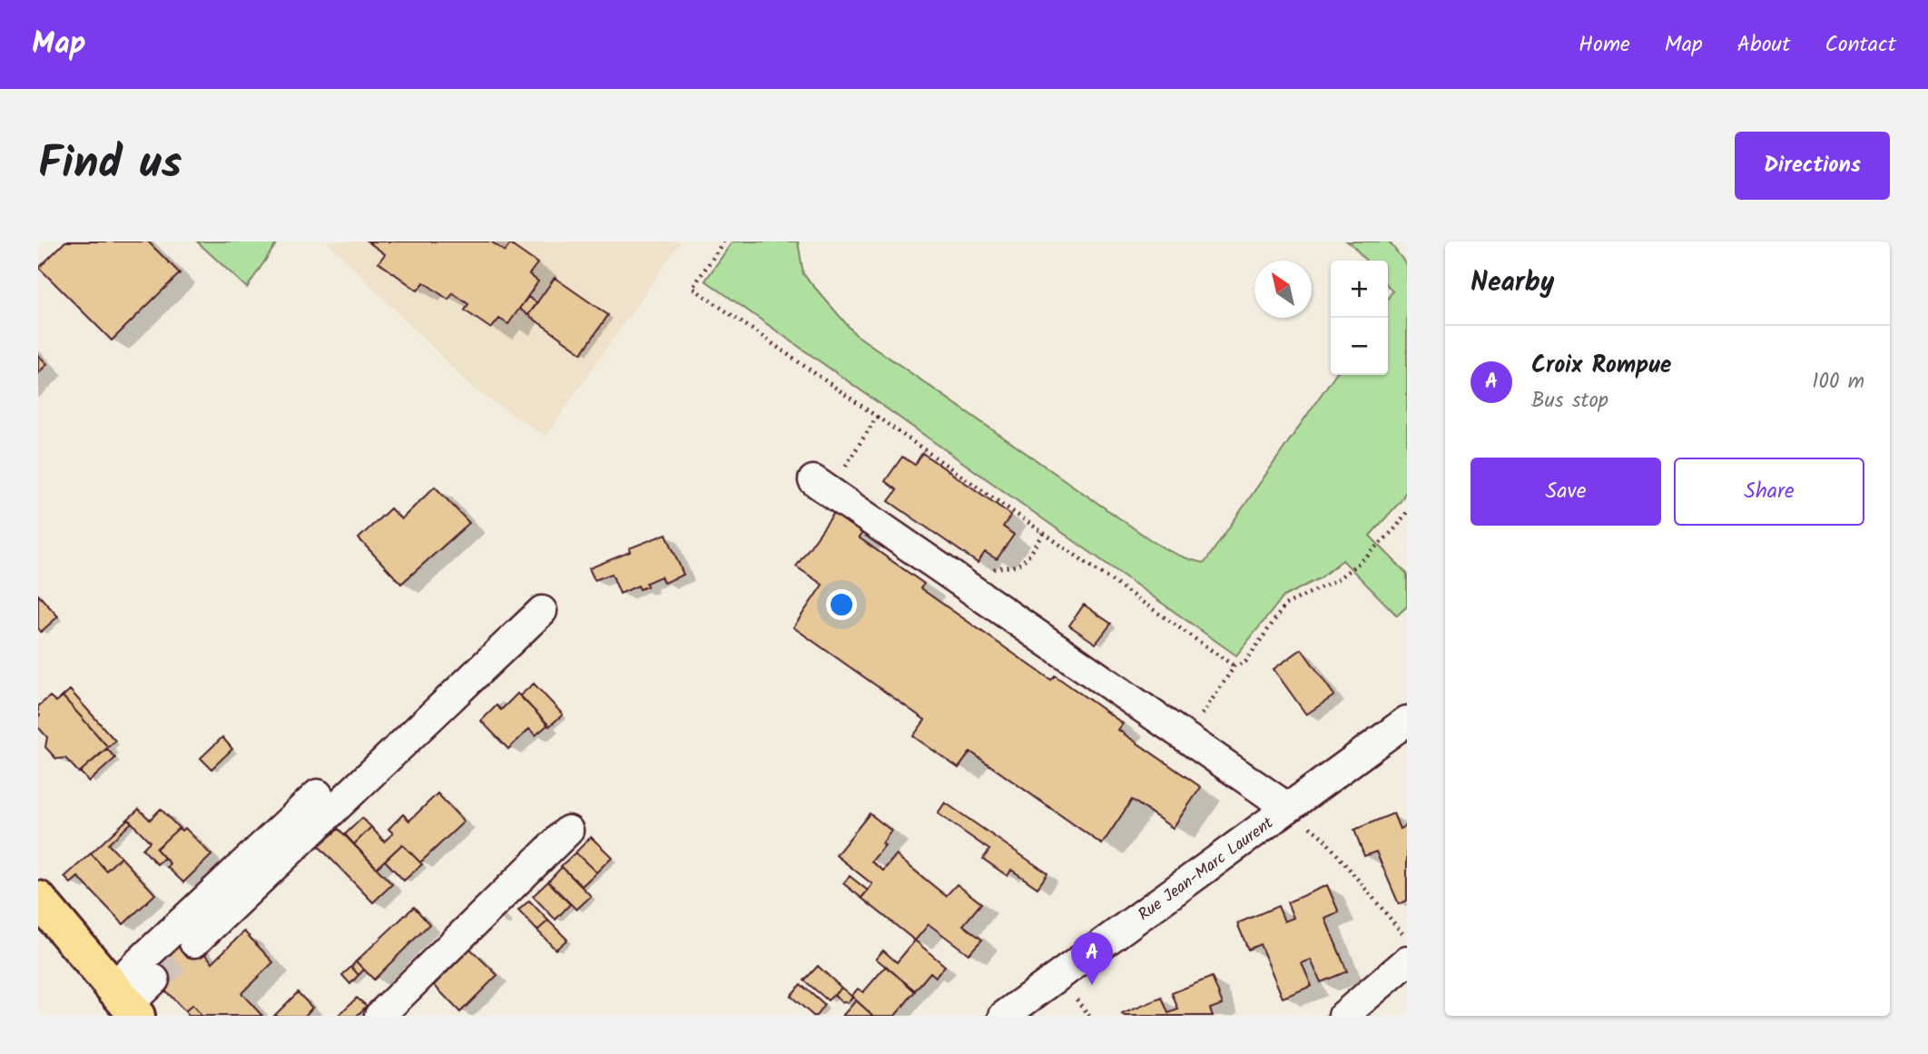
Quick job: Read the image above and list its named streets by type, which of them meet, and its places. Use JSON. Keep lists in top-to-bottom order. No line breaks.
{"streets":{"street":["Rue Jean-Marc Laurent"]},"north":"top left","page":{"header":"Map","nav":["Home","Map","About","Contact"],"title":"Find us","buttons":["Directions",["Save","Share"]],"heading":"Nearby","map_buttons":["+","−"],"list":[{"mark":"A","name":"Croix Rompue","note":"Bus stop","value":"100 m"}],"pins":"A"}}
